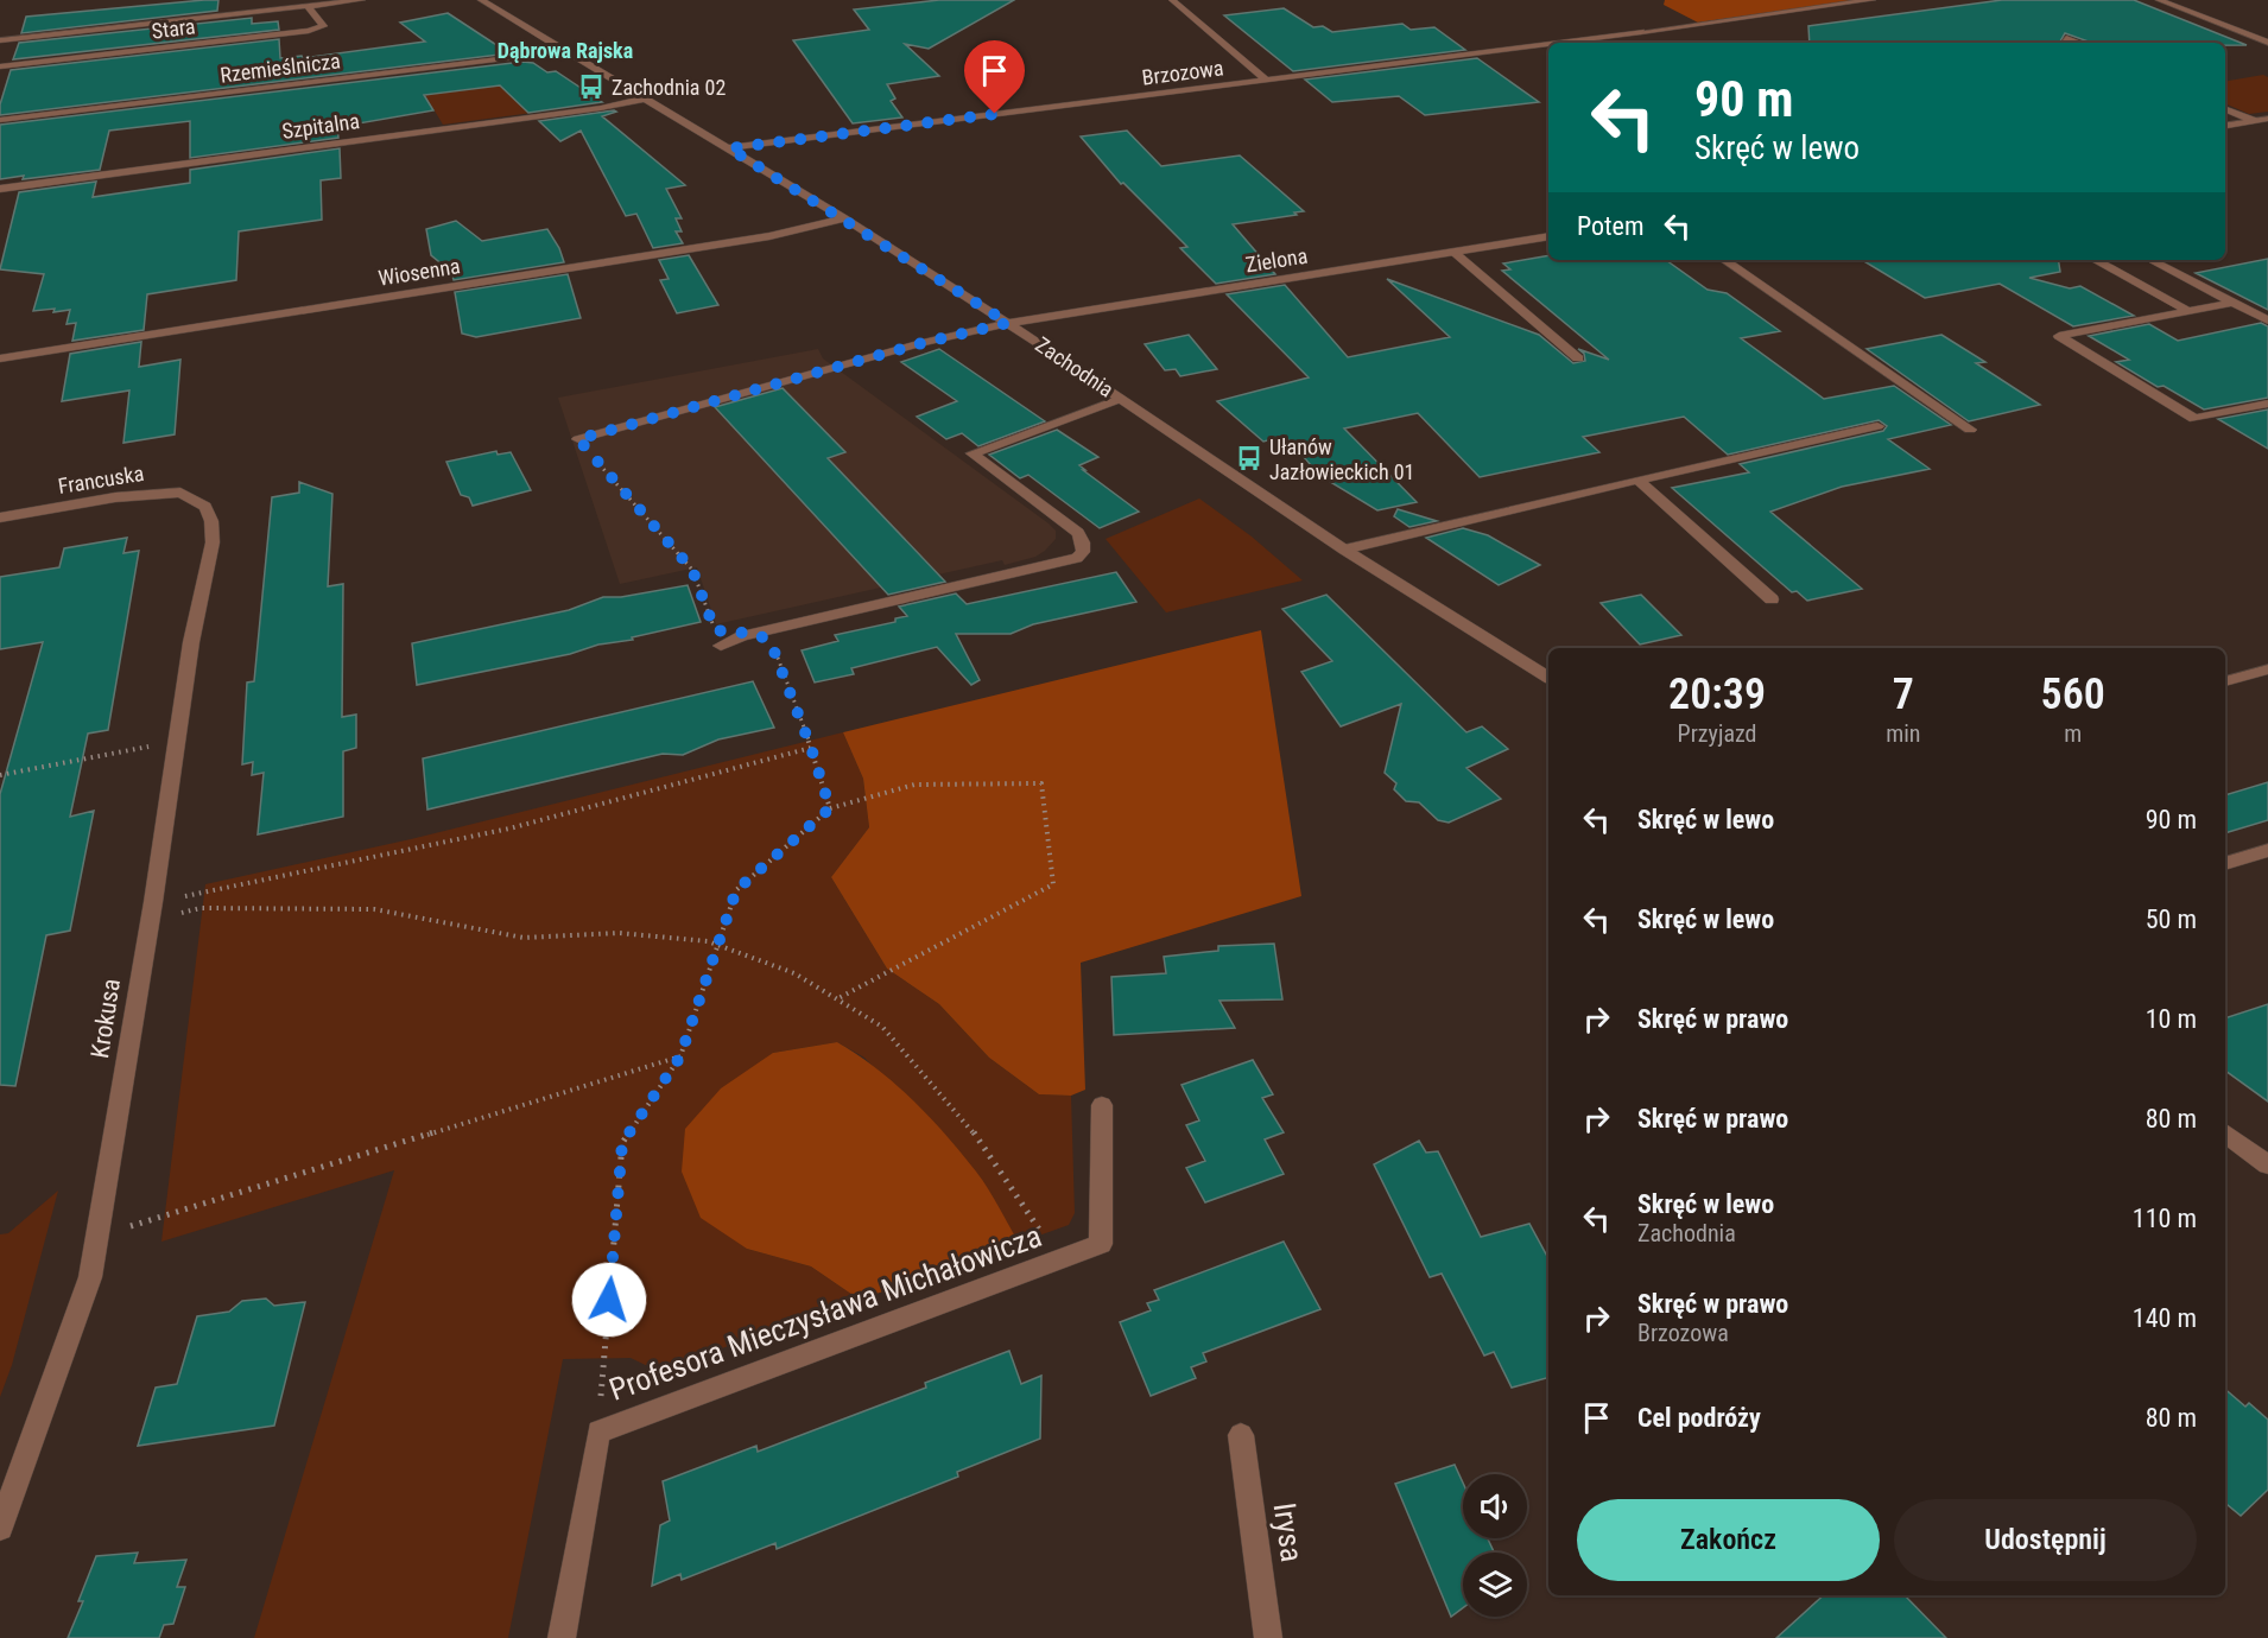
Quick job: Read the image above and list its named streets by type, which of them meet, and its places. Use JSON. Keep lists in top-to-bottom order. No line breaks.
{"streets":{"street":["Stara","Rzemieślnicza","Brzozowa","Szpitalna","Zielona","Wiosenna","Zachodnia","Francuska","Krokusa","Profesora Mieczysława Michałowicza","Irysa"]},"crossings":[["Rzemieślnicza","Zachodnia"],["Brzozowa","Zachodnia"],["Szpitalna","Zachodnia"],["Zielona","Zachodnia"],["Wiosenna","Zachodnia"],["Francuska","Krokusa"]],"districts":["Dąbrowa Rajska"],"places":{"bus stop":["Zachodnia 02","Ułanów Jazłowieckich 01"]},"page":{"turn":["90 m","Skręć w lewo"],"then":"Potem","eta":["20:39","Przyjazd","7","min","560","m"],"list":[{"name":"Skręć w lewo","value":"90 m"},{"name":"Skręć w lewo","value":"50 m"},{"name":"Skręć w prawo","value":"10 m"},{"name":"Skręć w prawo","value":"80 m"},{"name":"Skręć w lewo","note":"Zachodnia","value":"110 m"},{"name":"Skręć w prawo","note":"Brzozowa","value":"140 m"},{"name":"Cel podróży","value":"80 m"}],"buttons":["Zakończ","Udostępnij"]}}
